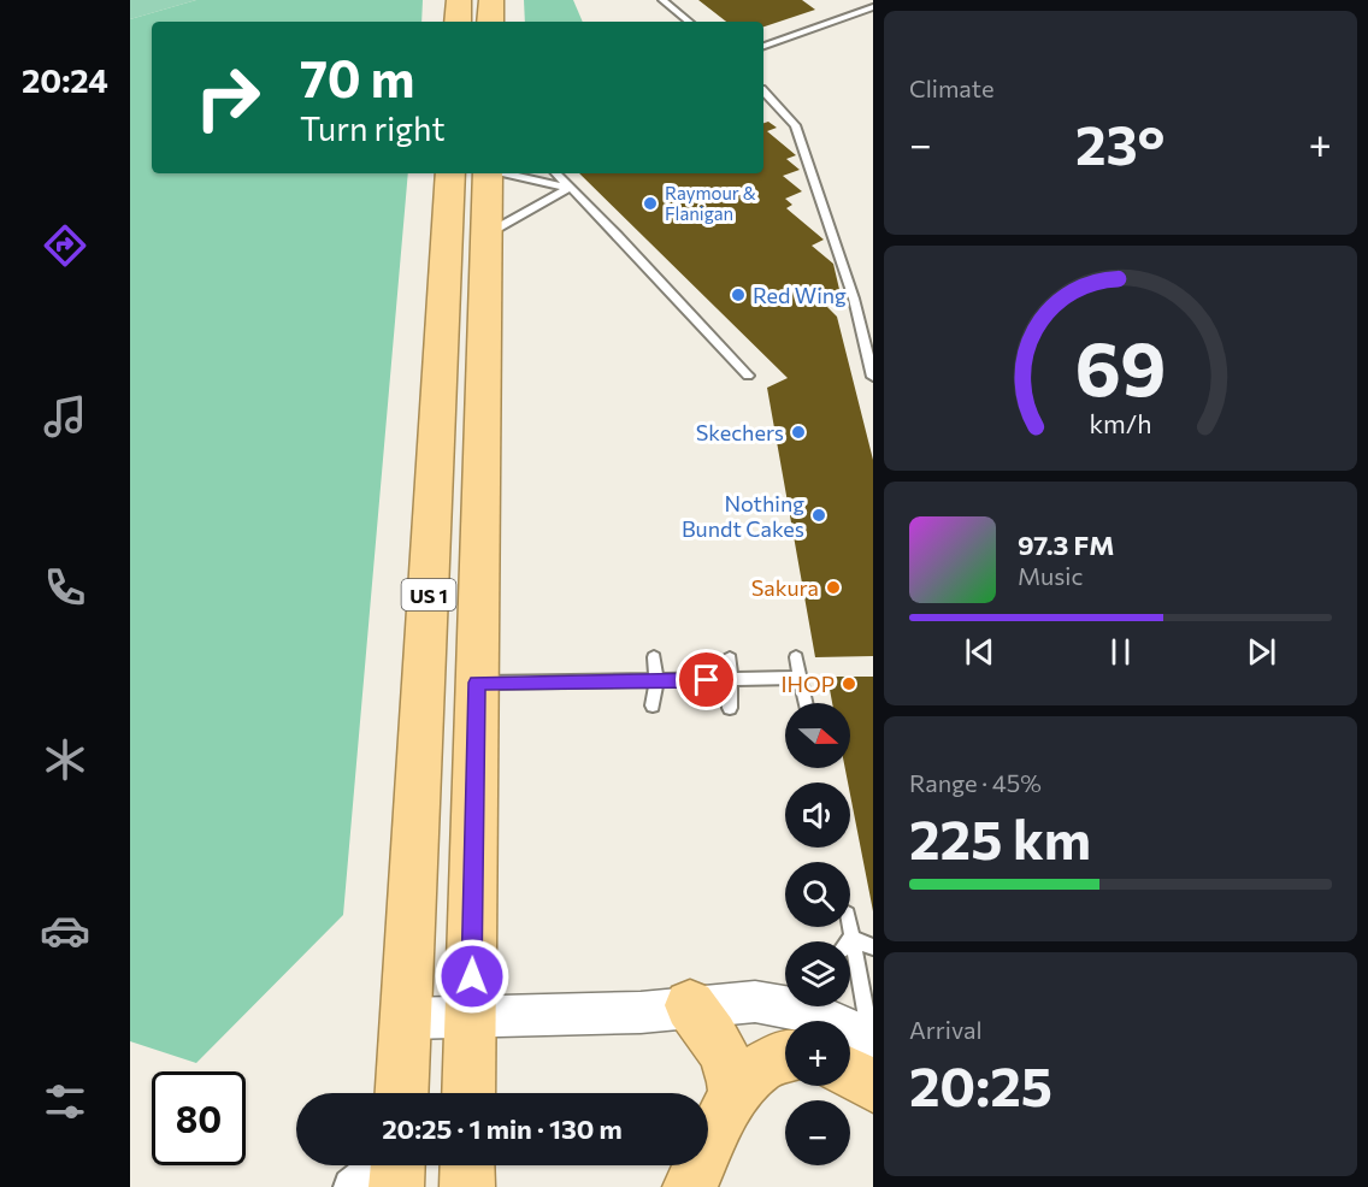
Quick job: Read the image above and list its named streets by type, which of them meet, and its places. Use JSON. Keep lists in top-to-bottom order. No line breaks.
{"streets":{"highway":["US 1"]},"places":["Raymour & Flanigan","Red Wing","Skechers","Nothing Bundt Cakes","Sakura","IHOP"],"north":"right","page":{"tabs":"20:24","tile":["Climate",["Range · 45%","225 km"],["Arrival","20:25"]],"turn":["70 m","Turn right"],"heat":["−","23°","+"],"song":["97.3 FM","Music"],"map_buttons":["+","−"],"limit":"80","trip":"20:25 · 1 min · 130 m","gauge":["69","km/h"]}}
